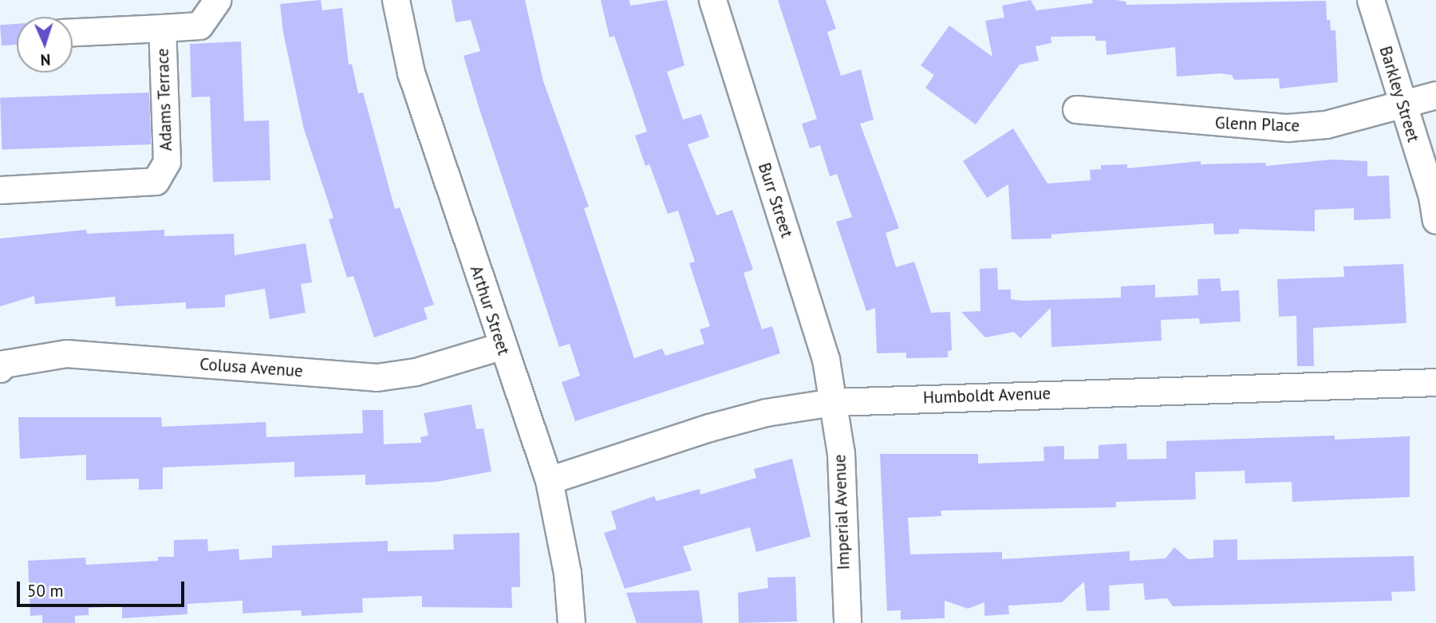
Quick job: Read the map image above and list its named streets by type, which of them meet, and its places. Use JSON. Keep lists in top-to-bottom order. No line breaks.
{"streets":{"street":["Barkley Street","Adams Terrace","Glenn Place","Burr Street","Arthur Street","Colusa Avenue","Humboldt Avenue","Imperial Avenue"]},"crossings":[["Barkley Street","Glenn Place"],["Burr Street","Humboldt Avenue"],["Burr Street","Imperial Avenue"],["Arthur Street","Colusa Avenue"],["Arthur Street","Humboldt Avenue"],["Humboldt Avenue","Imperial Avenue"]],"scale_bar":"50 m","north":"bottom"}
